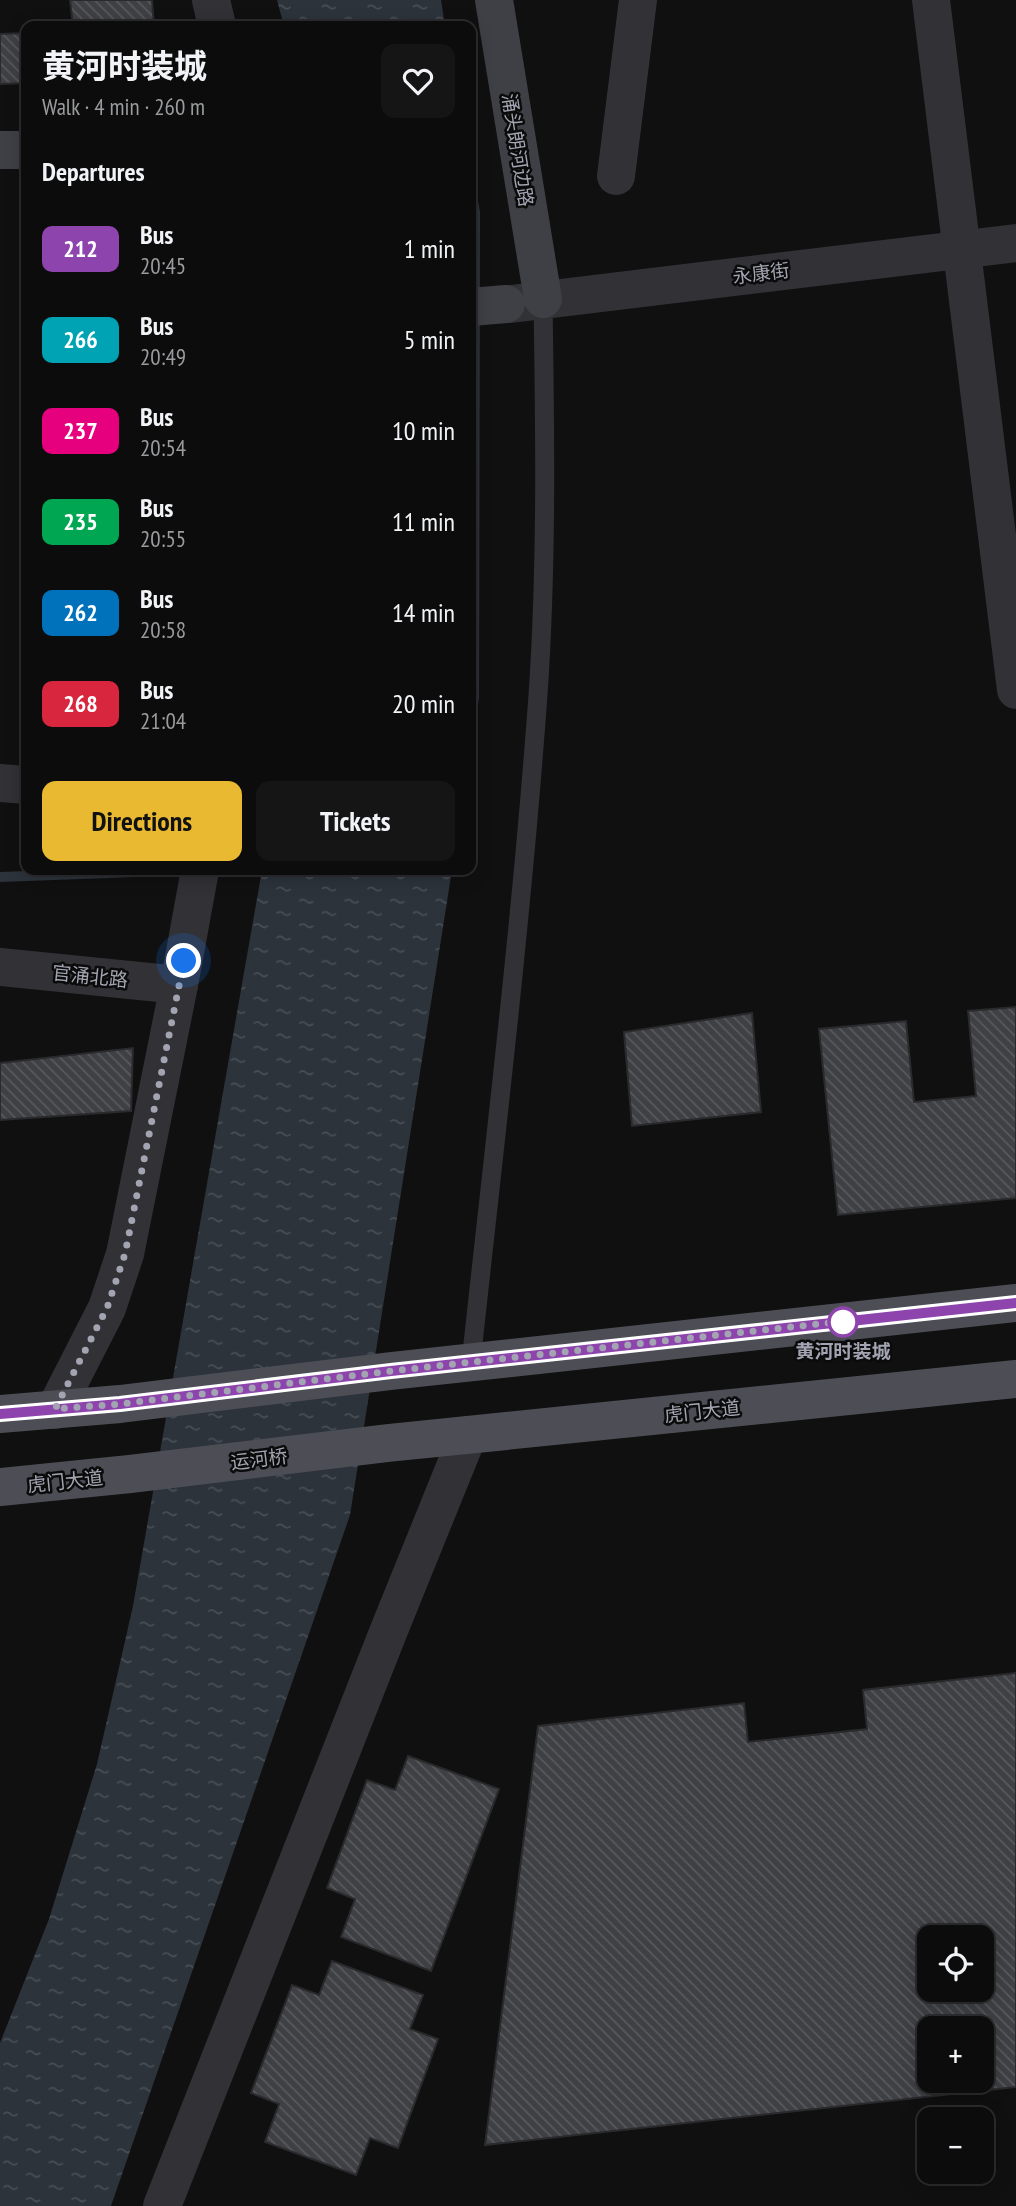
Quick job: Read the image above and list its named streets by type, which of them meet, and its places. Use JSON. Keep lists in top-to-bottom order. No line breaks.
{"streets":{"main road":["虎门大道","运河桥"],"street":["涌头朗河边路","永康街","官涌北路"]},"crossings":[["涌头朗河边路","永康街"],["虎门大道","运河桥"]],"places":["黄河时装城"],"lines":["bus line 212"],"page":{"heading":[["黄河时装城","Walk · 4 min · 260 m"],"Departures"],"list":[{"mark":"212","name":"Bus","note":"20:45","value":"1 min"},{"mark":"266","name":"Bus","note":"20:49","value":"5 min"},{"mark":"237","name":"Bus","note":"20:54","value":"10 min"},{"mark":"235","name":"Bus","note":"20:55","value":"11 min"},{"mark":"262","name":"Bus","note":"20:58","value":"14 min"},{"mark":"268","name":"Bus","note":"21:04","value":"20 min"}],"buttons":["Directions","Tickets"],"map_buttons":["+","−"]}}
